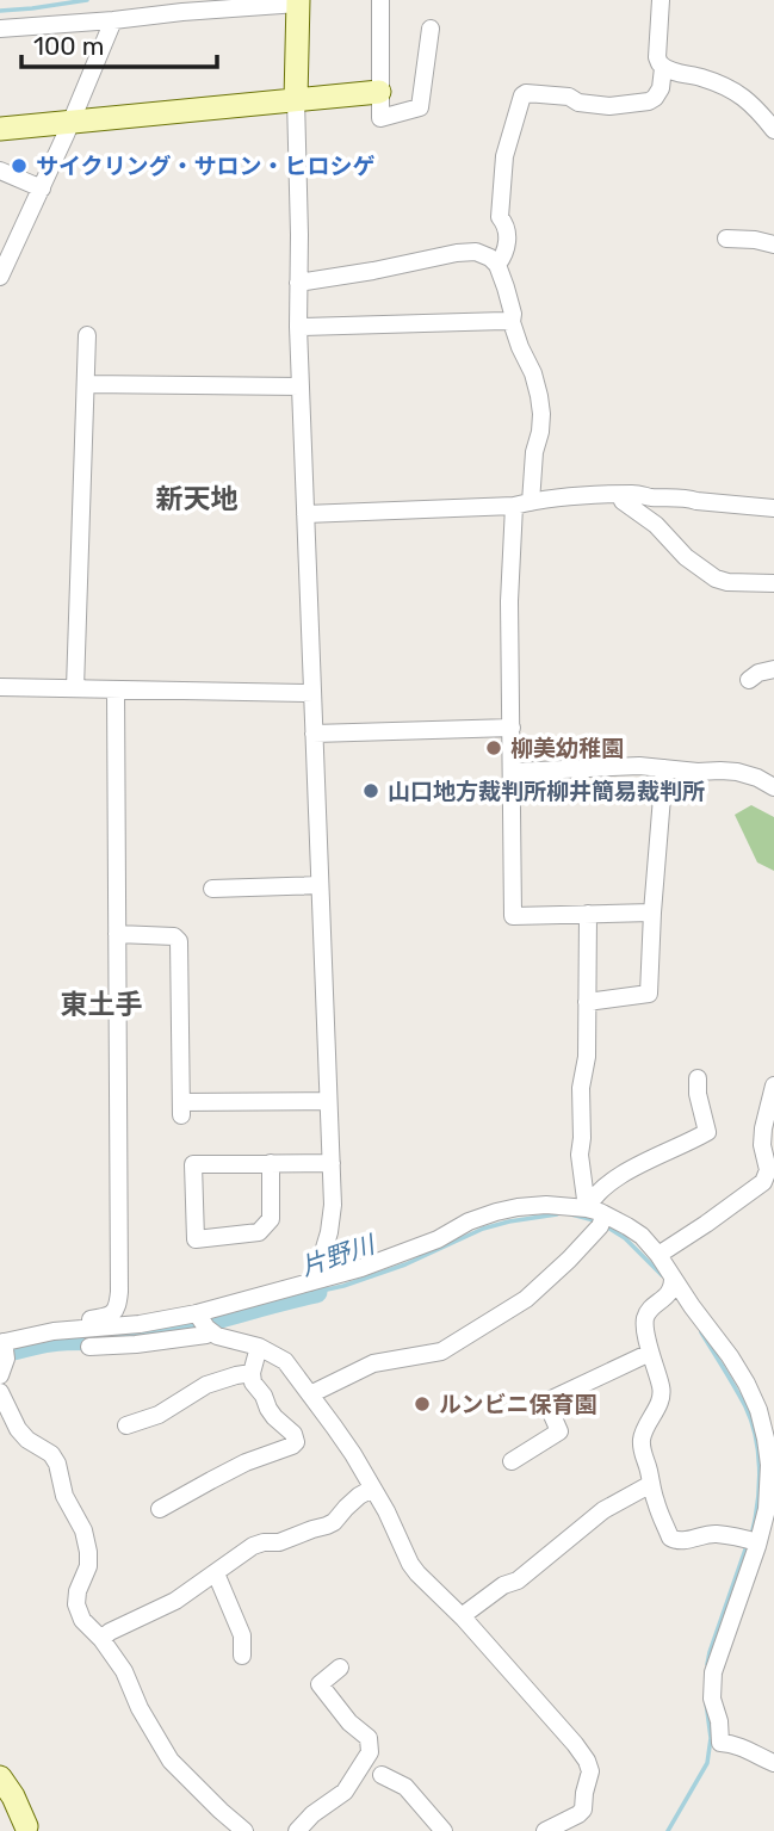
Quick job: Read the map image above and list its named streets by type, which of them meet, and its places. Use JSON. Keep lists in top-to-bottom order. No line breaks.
{"districts":["新天地","東土手"],"water":["片野川"],"places":["サイクリング・サロン・ヒロシゲ","柳美幼稚園","山口地方裁判所柳井簡易裁判所","ルンビニ保育園"],"scale_bar":"100 m"}
